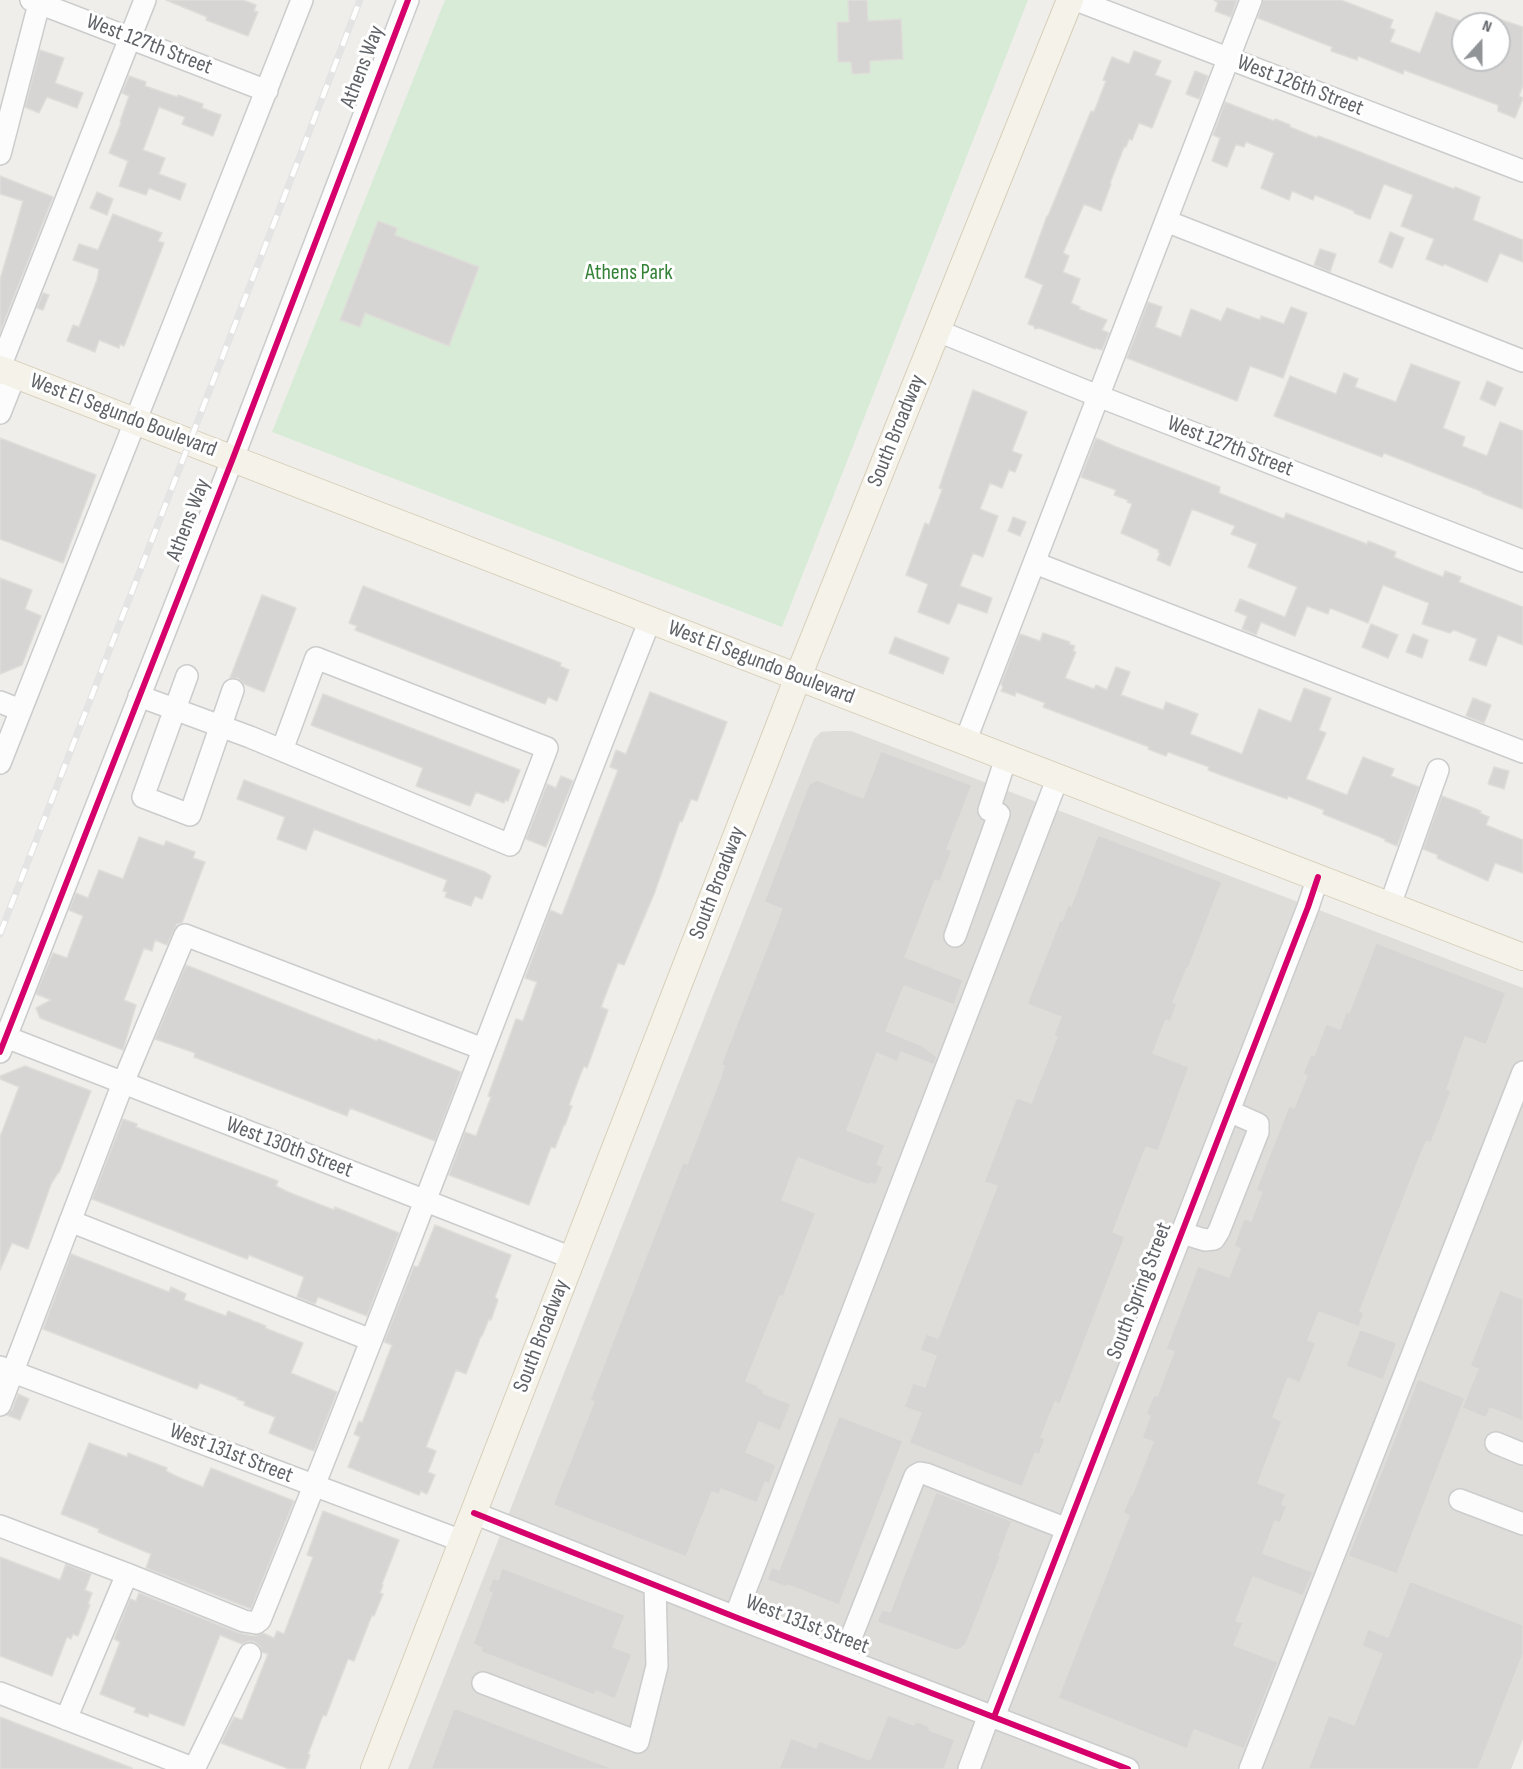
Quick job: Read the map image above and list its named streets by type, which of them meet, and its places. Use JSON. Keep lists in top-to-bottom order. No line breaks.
{"streets":{"main road":["West El Segundo Boulevard","South Broadway"],"street":["West 127th Street","Athens Way","West 126th Street","West 130th Street","South Spring Street","West 131st Street"]},"crossings":[["West 127th Street","South Broadway"],["Athens Way","West El Segundo Boulevard"],["Athens Way","West 130th Street"],["West El Segundo Boulevard","South Broadway"],["West El Segundo Boulevard","South Spring Street"],["South Broadway","West 130th Street"],["South Broadway","West 131st Street"],["South Spring Street","West 131st Street"]],"parks":["Athens Park"],"north":"top"}
